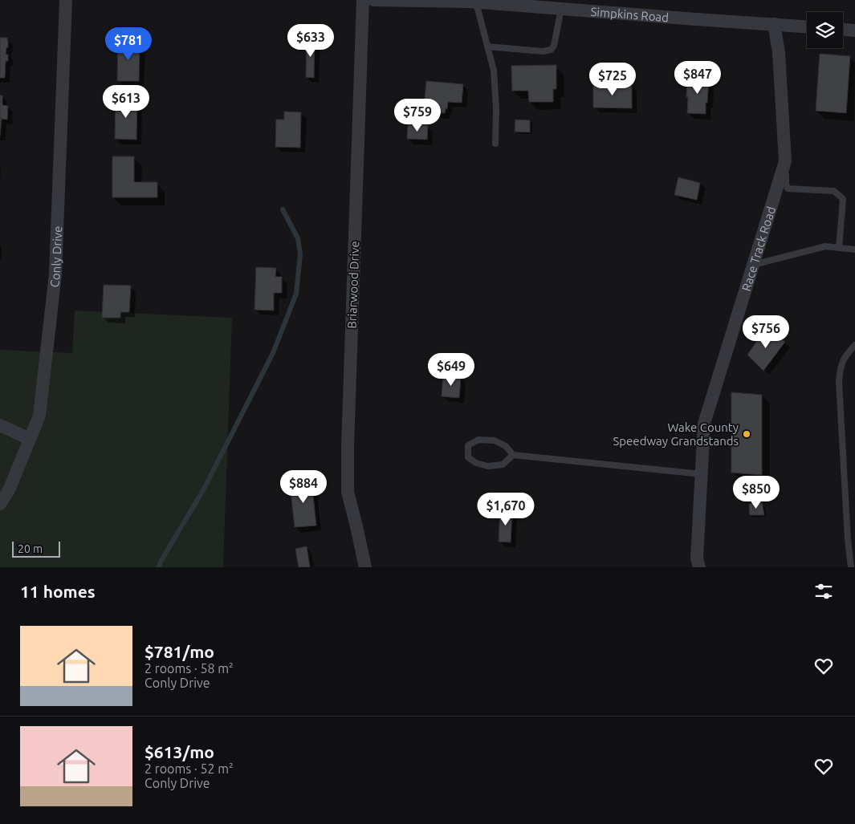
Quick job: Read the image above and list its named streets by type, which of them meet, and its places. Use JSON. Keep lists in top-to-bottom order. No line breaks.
{"streets":{"street":["Simpkins Road","Race Track Road","Conly Drive","Briarwood Drive"]},"crossings":[["Simpkins Road","Race Track Road"]],"places":["Wake County Speedway Grandstands"],"scale_bar":"20 m","page":{"price":["$633","$781","$847","$725","$613","$759","$756","$649","$884","$850","$1,670"],"scale":"20 m","heading":"11 homes","list":[{"name":"$781/mo","note":"2 rooms · 58 m² · Conly Drive"},{"name":"$613/mo","note":"2 rooms · 52 m² · Conly Drive"}]}}
